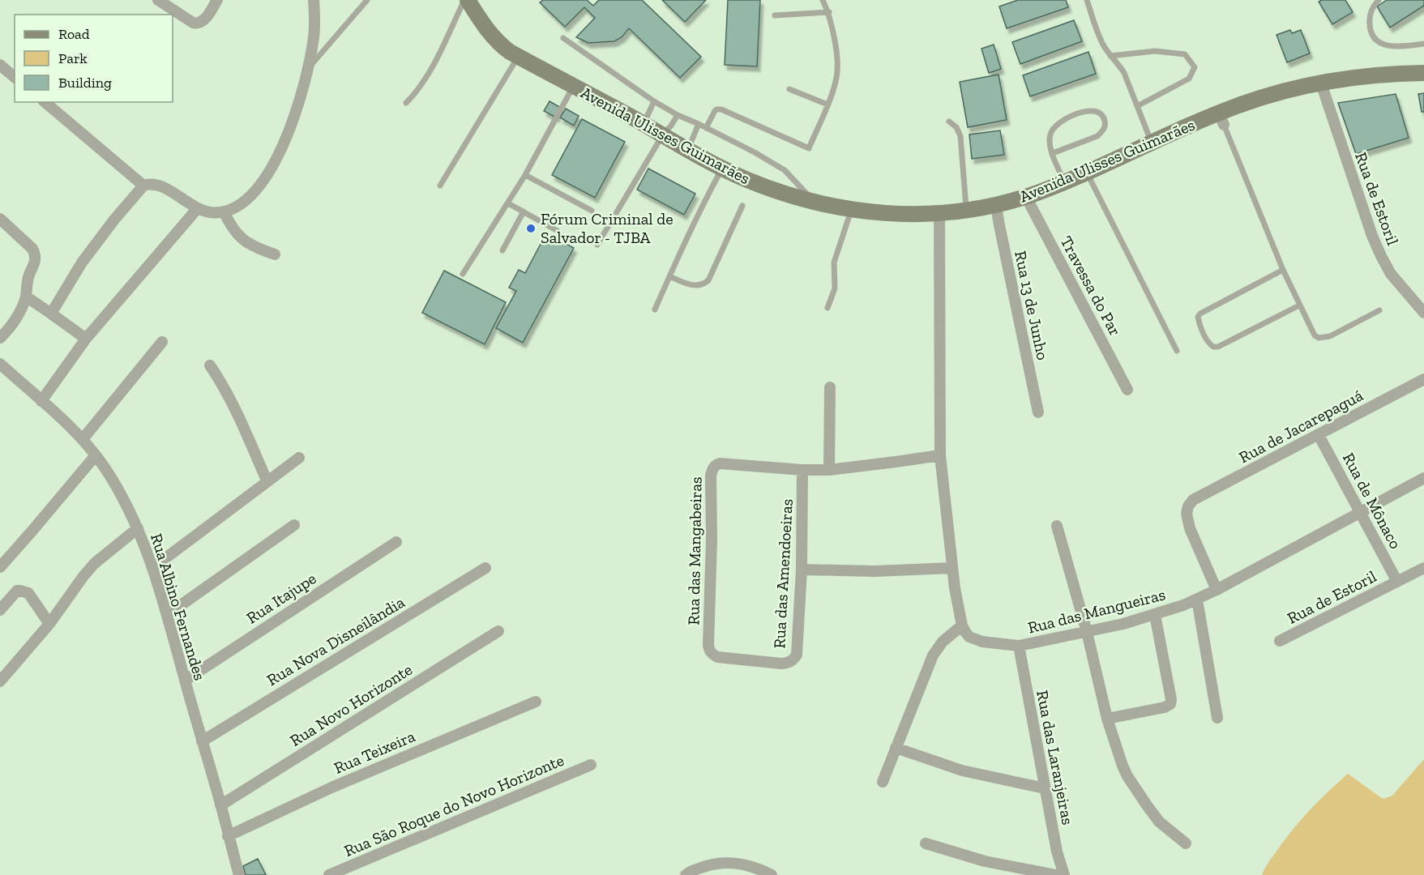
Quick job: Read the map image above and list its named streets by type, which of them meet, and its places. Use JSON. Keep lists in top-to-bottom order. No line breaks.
{"streets":{"main road":["Avenida Ulisses Guimarães"],"street":["Rua de Estoril","Travessa do Par","Rua 13 de Junho","Rua de Jacarepaguá","Rua de Mônaco","Rua das Mangabeiras","Rua das Amendoeiras","Rua Itajupe","Rua Albino Fernandes","Rua das Mangueiras","Rua Nova Disneilândia","Rua Novo Horizonte","Rua Teixeira","Rua das Laranjeiras","Rua São Roque do Novo Horizonte"]},"crossings":[["Avenida Ulisses Guimarães","Rua de Estoril"],["Avenida Ulisses Guimarães","Travessa do Par"],["Avenida Ulisses Guimarães","Rua 13 de Junho"],["Rua de Estoril","Rua de Mônaco"],["Rua de Jacarepaguá","Rua de Mônaco"],["Rua de Jacarepaguá","Rua das Mangueiras"],["Rua de Mônaco","Rua das Mangueiras"],["Rua das Mangabeiras","Rua das Amendoeiras"],["Rua Itajupe","Rua Albino Fernandes"],["Rua Albino Fernandes","Rua Nova Disneilândia"],["Rua Albino Fernandes","Rua Novo Horizonte"],["Rua Albino Fernandes","Rua Teixeira"],["Rua das Mangueiras","Rua das Laranjeiras"]],"places":["Fórum Criminal de Salvador - TJBA"],"legend":["Road","Park","Building"]}
